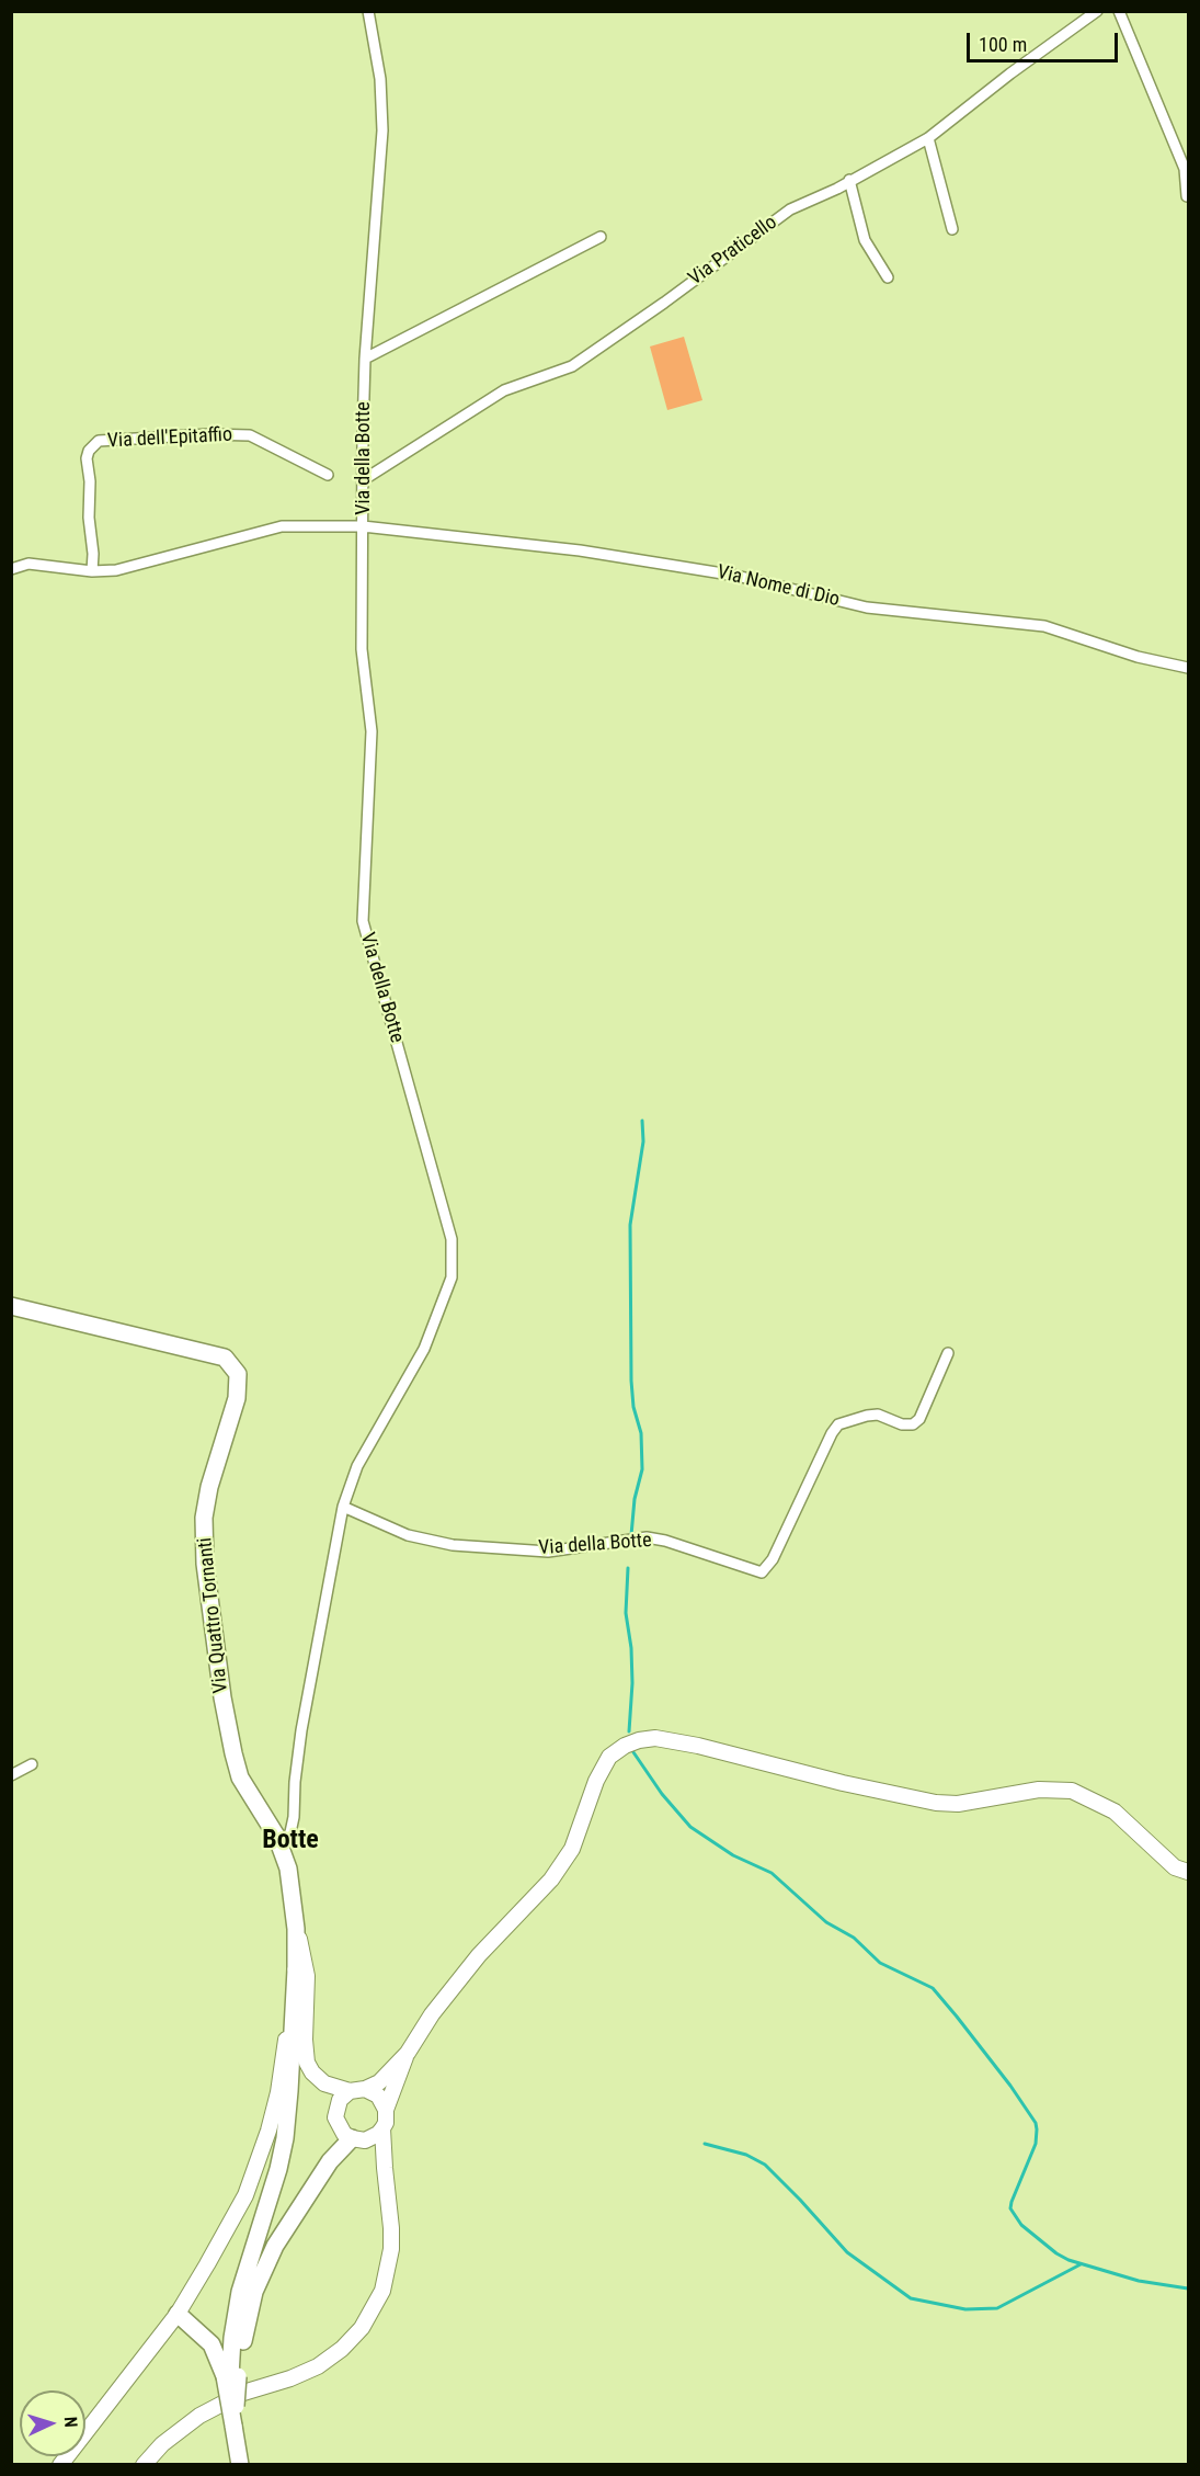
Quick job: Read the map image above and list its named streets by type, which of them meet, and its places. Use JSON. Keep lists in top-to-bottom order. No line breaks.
{"streets":{"main road":["Via Quattro Tornanti"],"street":["Via Praticello","Via dell'Epitaffio","Via della Botte","Via Nome di Dio"]},"crossings":[["Via Praticello","Via della Botte"],["Via della Botte","Via Nome di Dio"],["Via della Botte","Via Quattro Tornanti"]],"districts":["Botte"],"scale_bar":"100 m","north":"right"}
